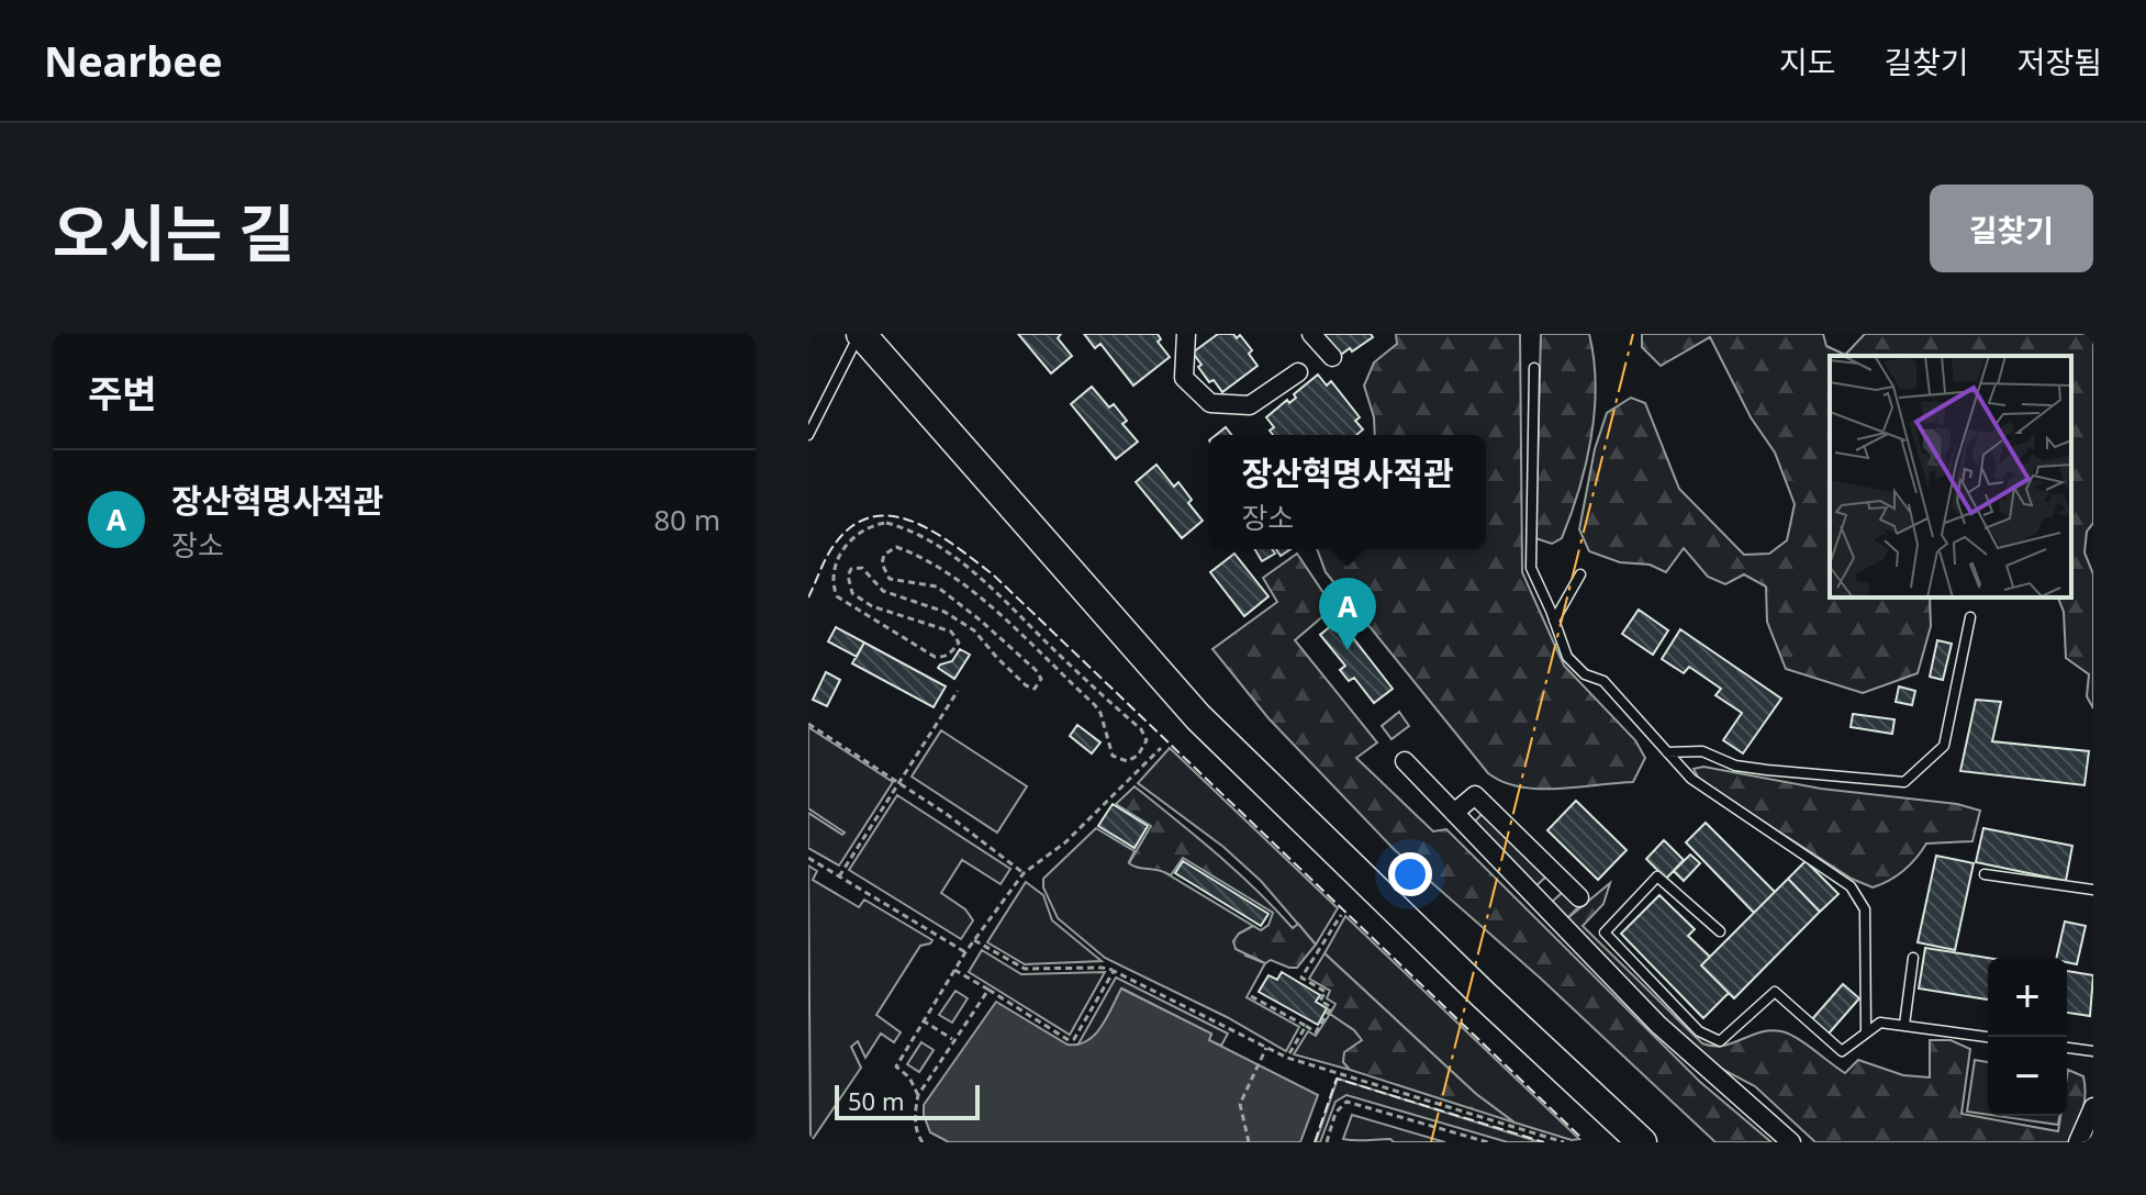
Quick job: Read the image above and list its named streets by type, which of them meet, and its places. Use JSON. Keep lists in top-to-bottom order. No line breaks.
{"scale_bar":"50 m","page":{"header":"Nearbee","nav":["지도","길찾기","저장됨"],"title":"오시는 길","buttons":"길찾기","heading":"주변","popup":["장산혁명사적관","장소"],"list":[{"mark":"A","name":"장산혁명사적관","note":"장소","value":"80 m"}],"pins":"A","map_buttons":["+","−"],"scale":"50 m"}}
